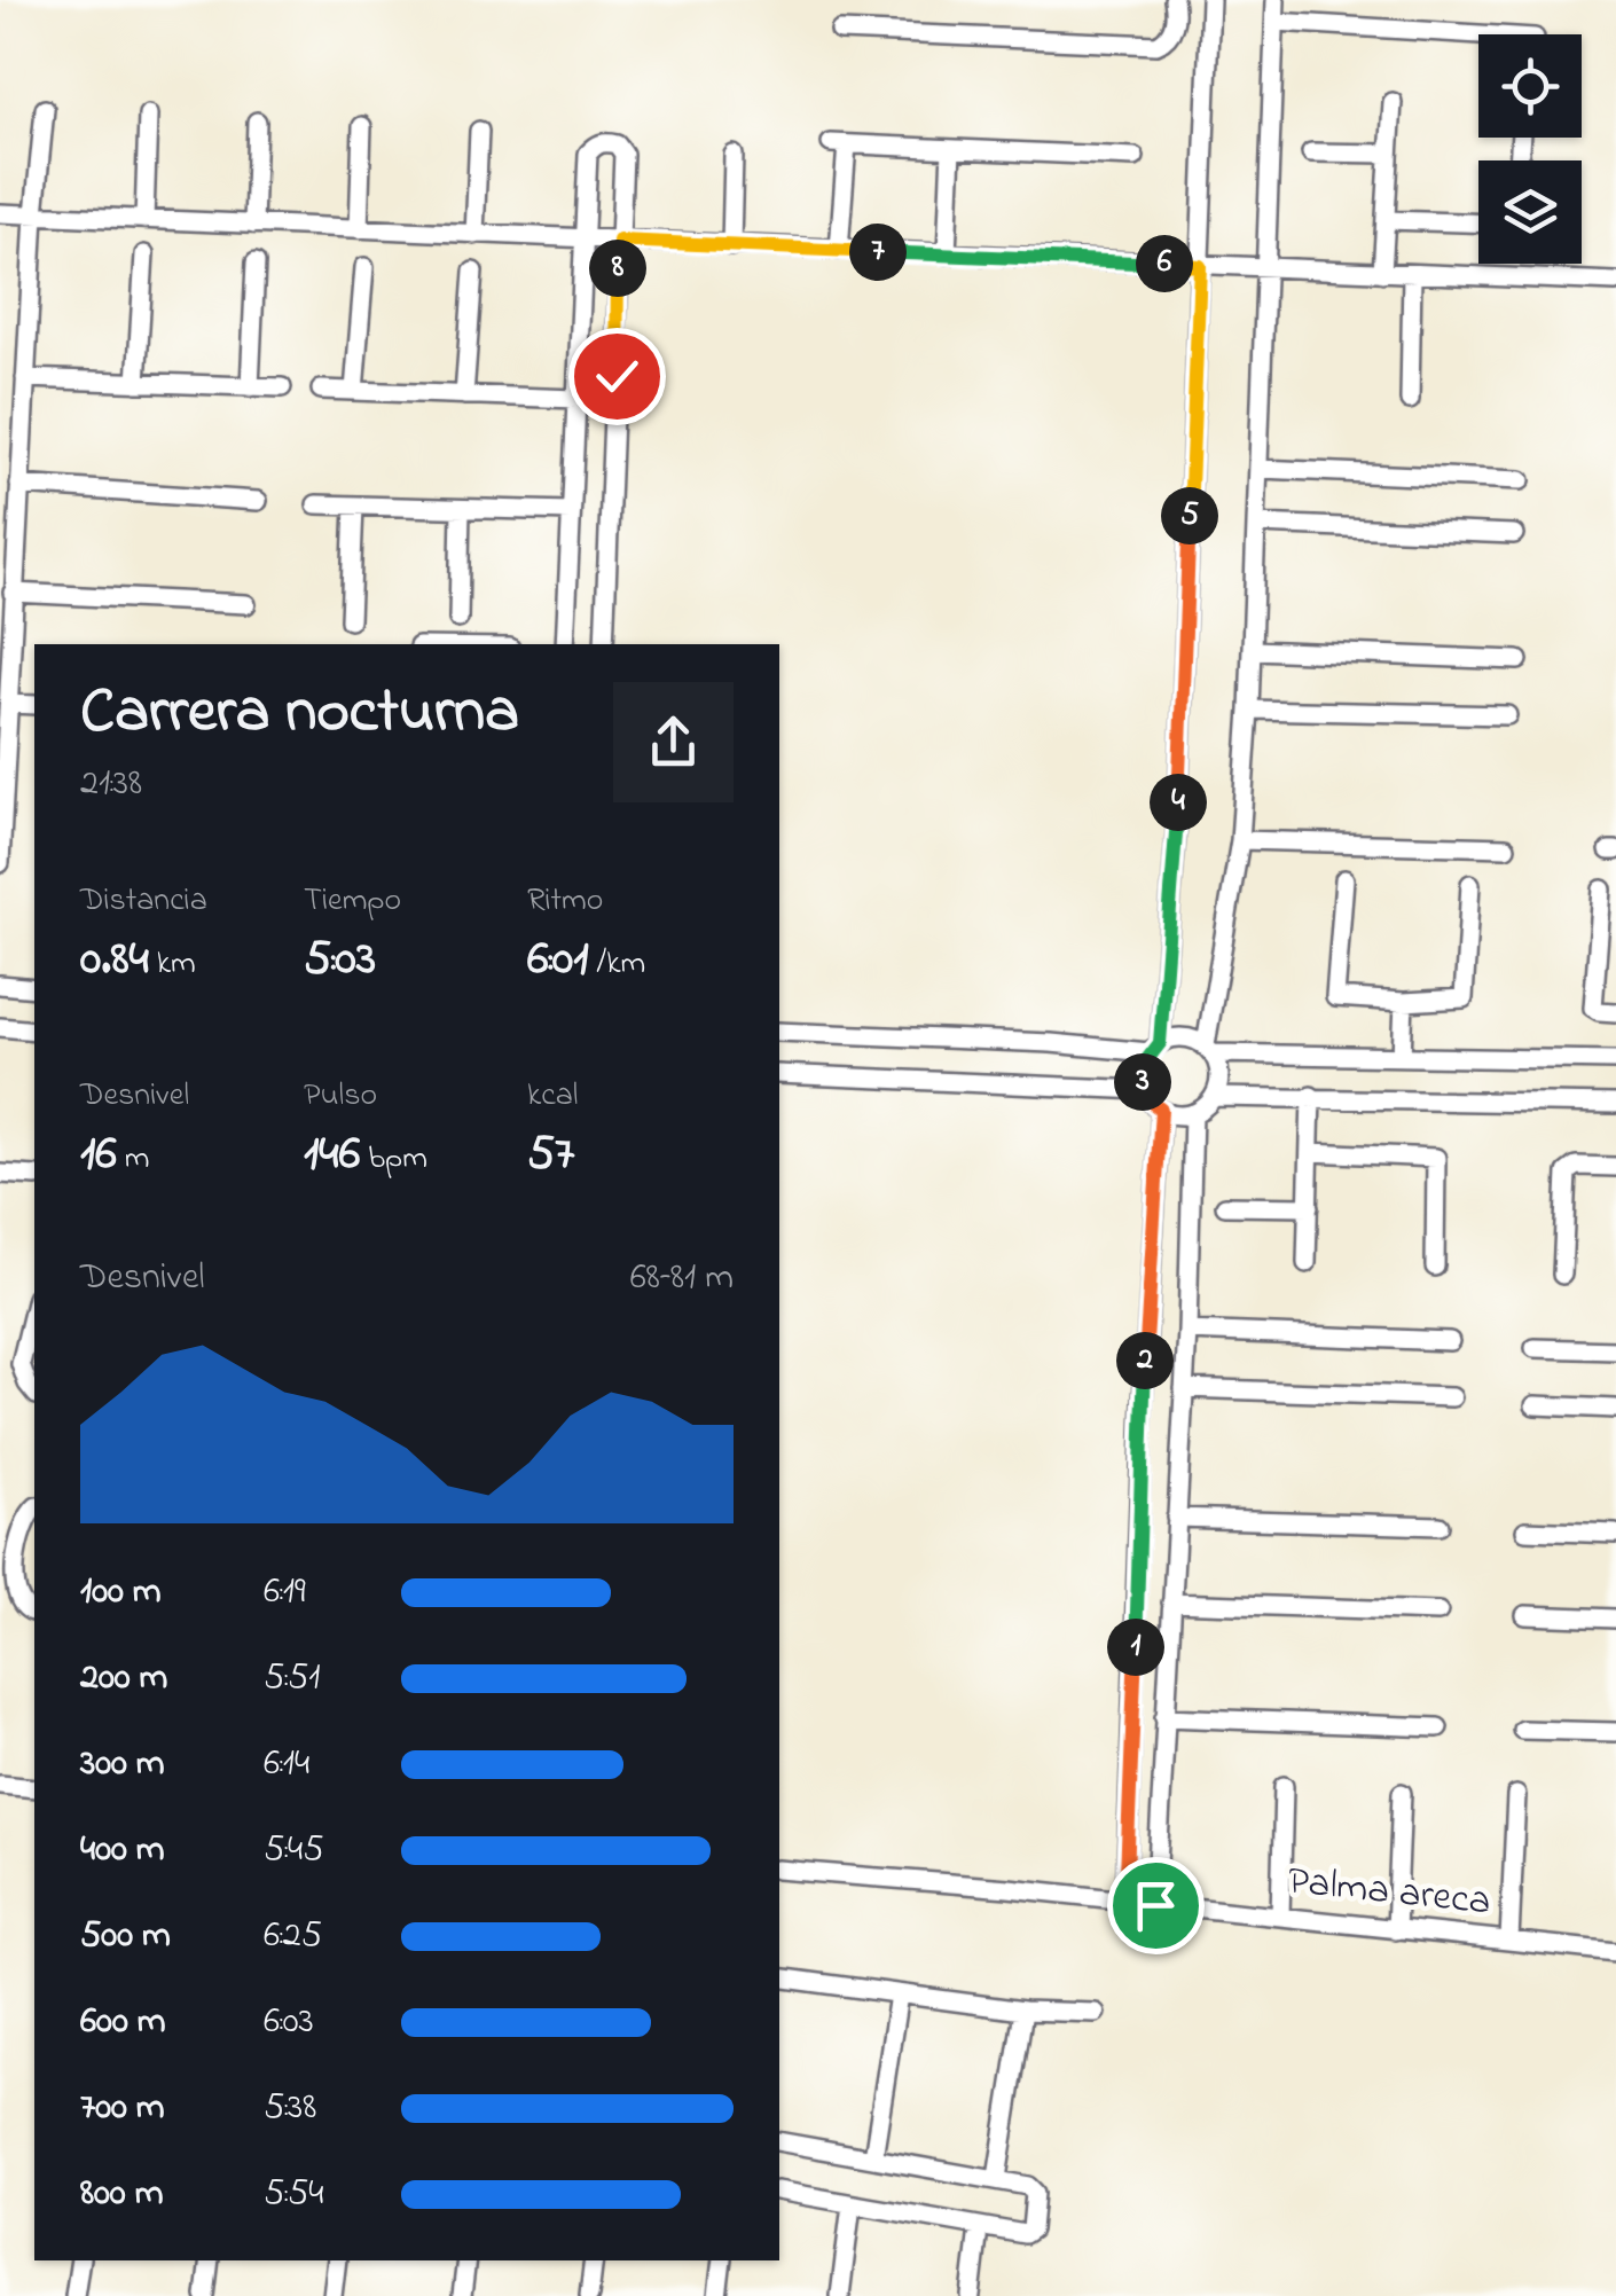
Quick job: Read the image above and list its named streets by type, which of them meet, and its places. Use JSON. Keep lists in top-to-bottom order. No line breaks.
{"streets":{"street":["Palma areca"]},"page":{"pins":["7","6","8","5","4","3","2","1"],"heading":["Carrera nocturna","21:38"],"stats":[["Distancia","0.84 km"],["Tiempo","5:03"],["Ritmo","6:01 /km"],["Desnivel","16 m"],["Pulso","146 bpm"],["kcal","57"]],"chart":["Desnivel","68–81 m"],"list":[{"name":"100 m","note":"6:19"},{"name":"200 m","note":"5:51"},{"name":"300 m","note":"6:14"},{"name":"400 m","note":"5:45"},{"name":"500 m","note":"6:25"},{"name":"600 m","note":"6:03"},{"name":"700 m","note":"5:38"},{"name":"800 m","note":"5:54"}]}}
